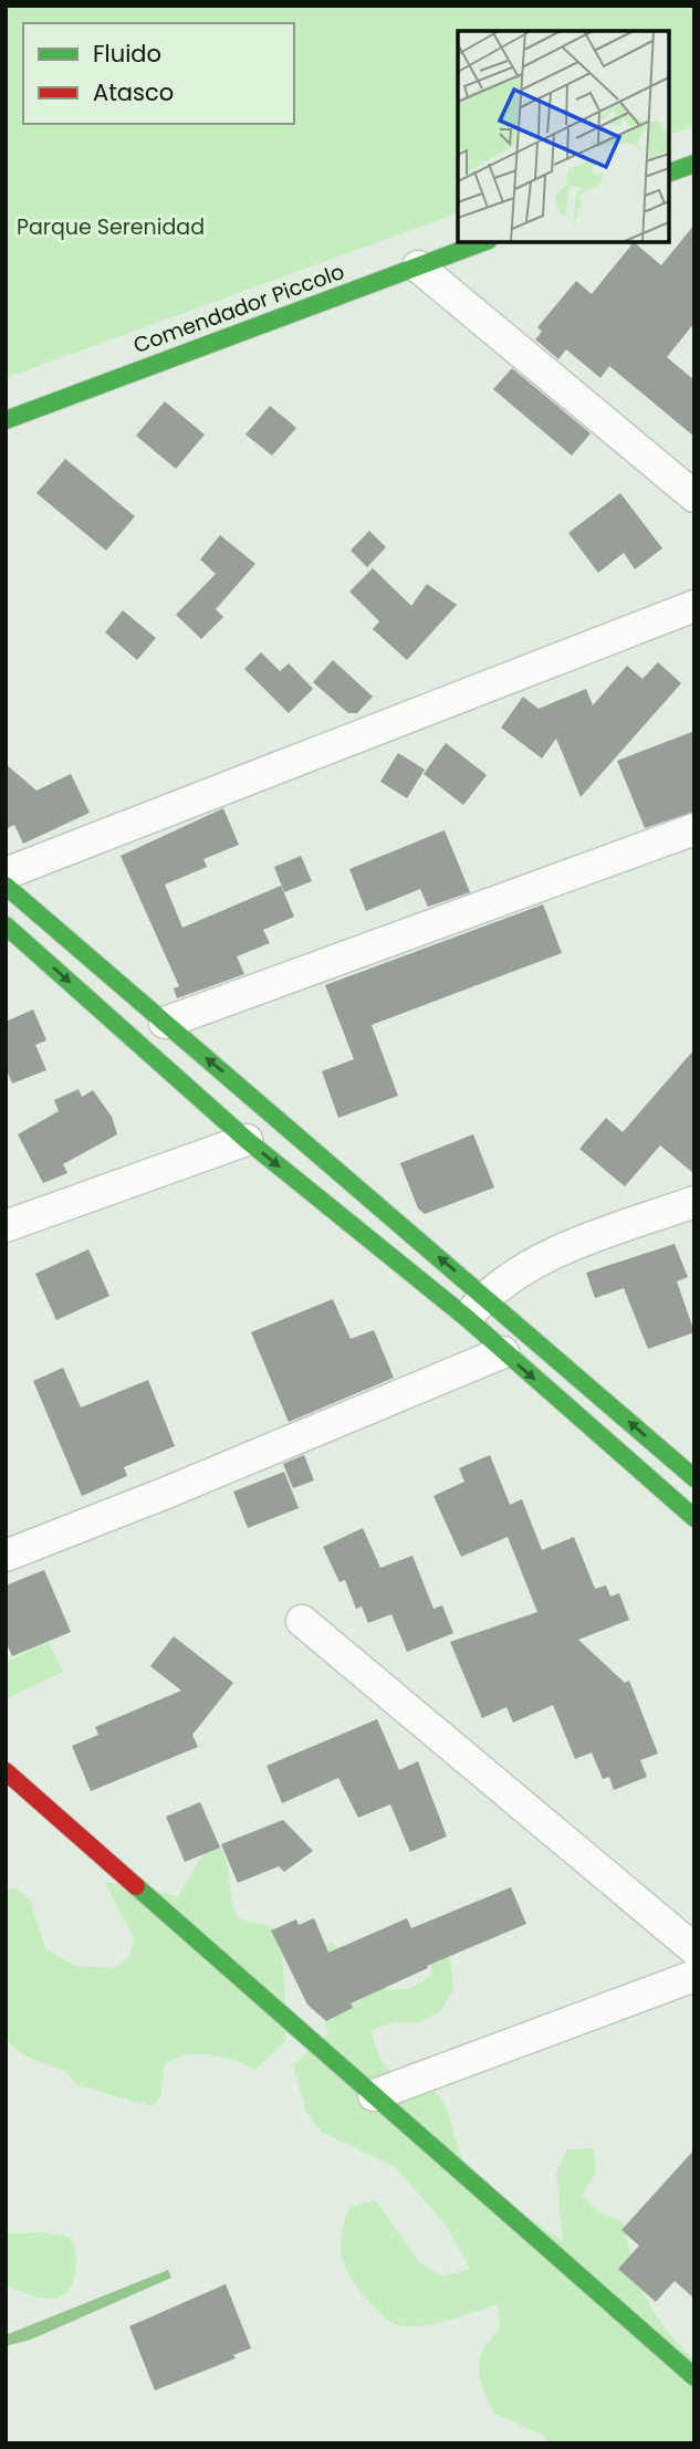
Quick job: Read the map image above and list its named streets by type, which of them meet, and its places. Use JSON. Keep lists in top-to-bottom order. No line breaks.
{"streets":{"main road":["Comendador Piccolo"]},"parks":["Parque Serenidad"],"legend":["Fluido","Atasco"]}
